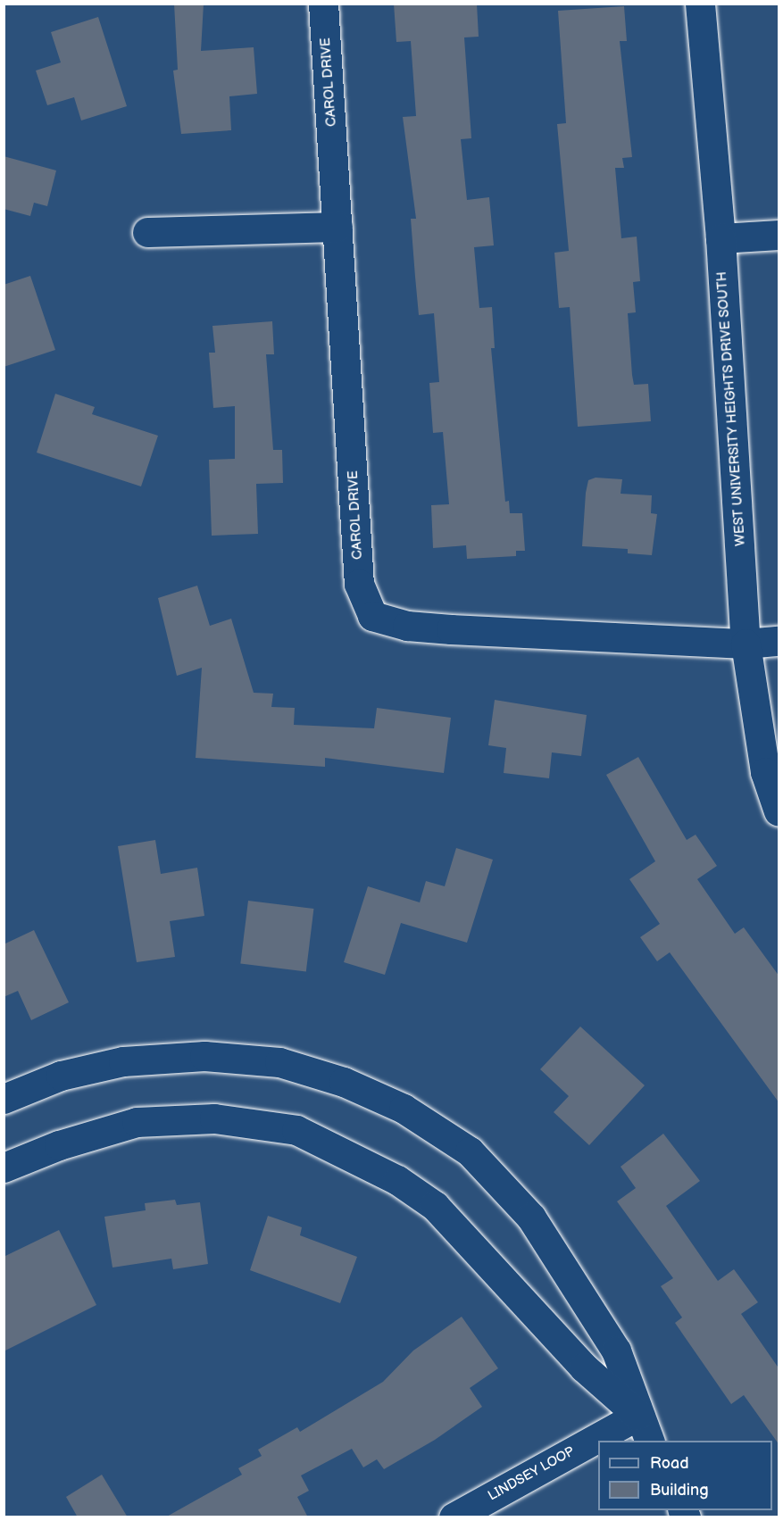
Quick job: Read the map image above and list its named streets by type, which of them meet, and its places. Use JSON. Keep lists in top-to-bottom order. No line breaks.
{"streets":{"street":["CAROL DRIVE","WEST UNIVERSITY HEIGHTS DRIVE SOUTH","LINDSEY LOOP"]},"crossings":[["CAROL DRIVE","WEST UNIVERSITY HEIGHTS DRIVE SOUTH"]],"legend":["Road","Building"]}
